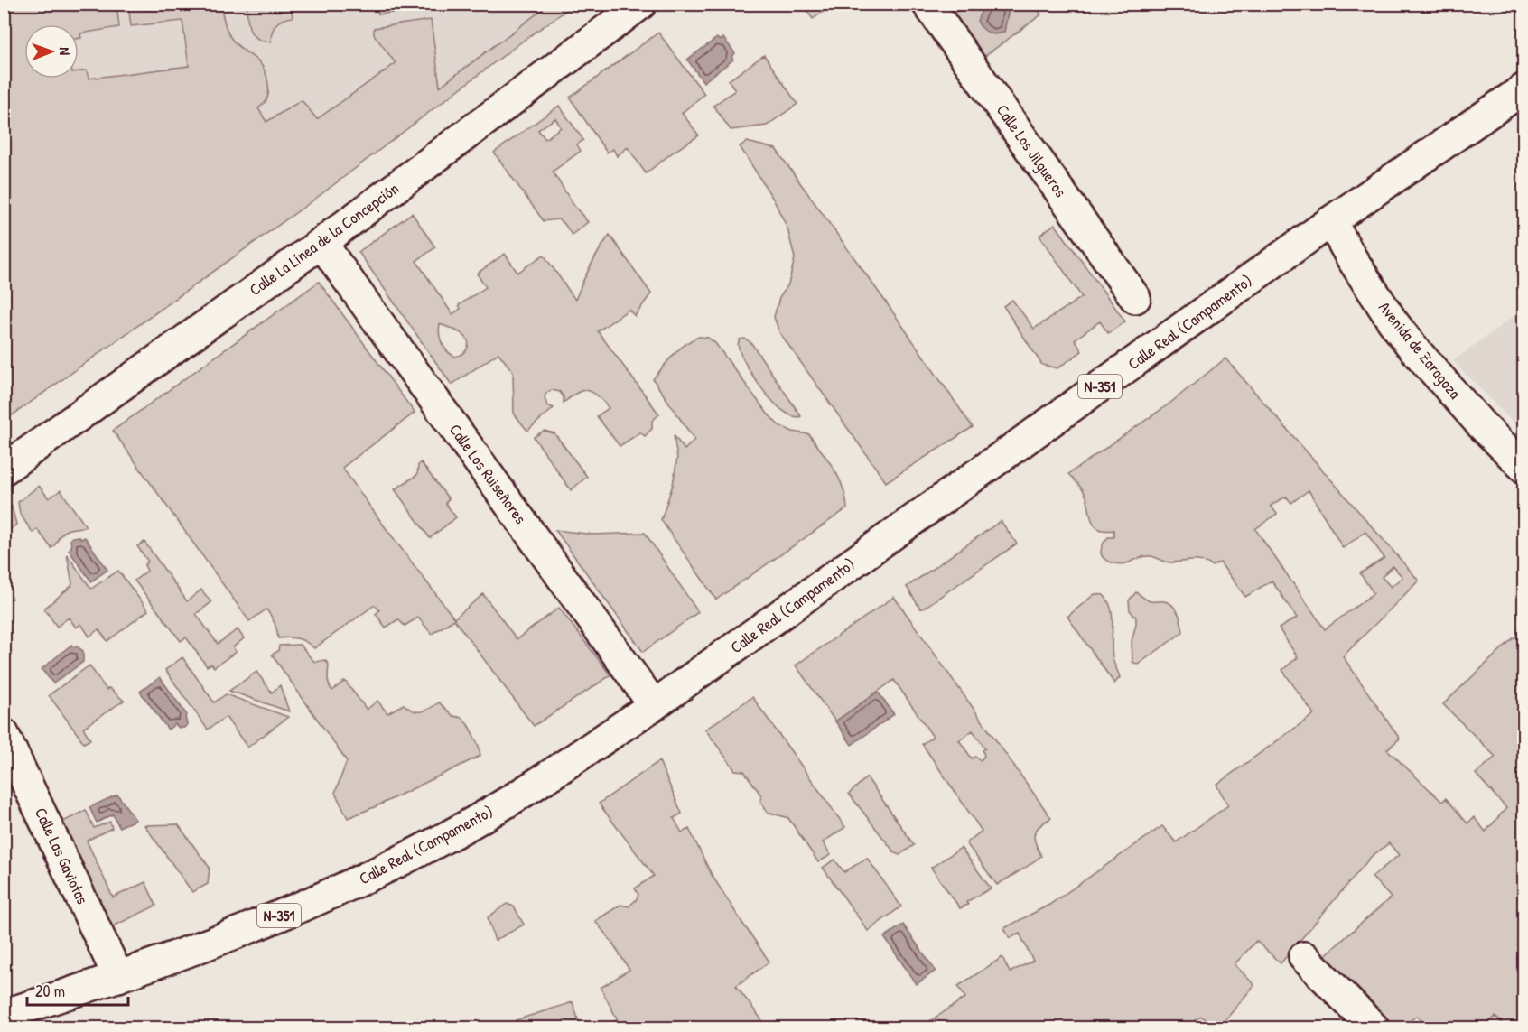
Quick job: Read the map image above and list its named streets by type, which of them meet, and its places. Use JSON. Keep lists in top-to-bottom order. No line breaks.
{"streets":{"main road":["Calle Los Jilgueros","Calle La Línea de la Concepción","Calle Real (Campamento)","Avenida de Zaragoza","N-351","Calle Los Ruiseñores","Calle Las Gaviotas"]},"crossings":[["Calle La Línea de la Concepción","Calle Los Ruiseñores"],["Calle Real (Campamento)","Avenida de Zaragoza"],["Calle Real (Campamento)","Calle Los Ruiseñores"],["Calle Real (Campamento)","Calle Las Gaviotas"]],"scale_bar":"20 m","north":"right"}
